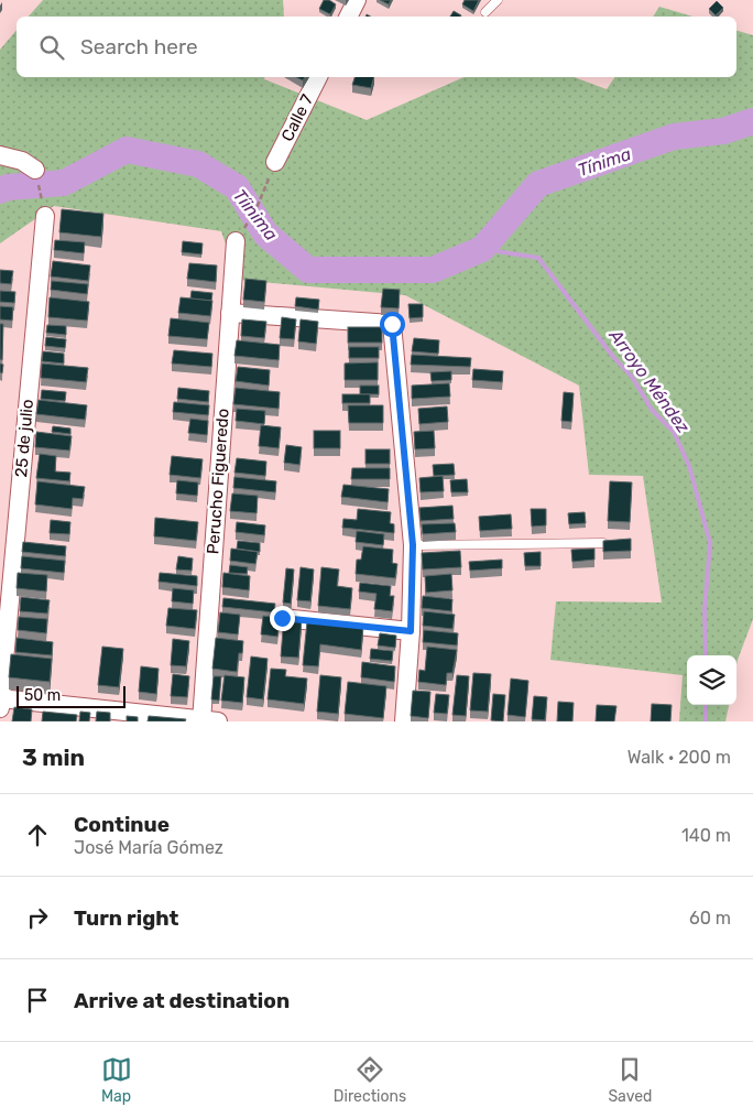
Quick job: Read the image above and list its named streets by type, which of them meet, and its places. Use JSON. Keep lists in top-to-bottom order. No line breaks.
{"streets":{"street":["Calle 7","25 de julio","Perucho Figueredo"]},"water":["Tínima","Tíinima","Arroyo Méndez"],"scale_bar":"50 m","page":{"search":"Search here","scale":"50 m","heading":["3 min","Walk · 200 m"],"list":[["Continue","José María Gómez","140 m"],["Turn right","60 m"],"Arrive at destination"],"nav":["Map","Directions","Saved"]}}
